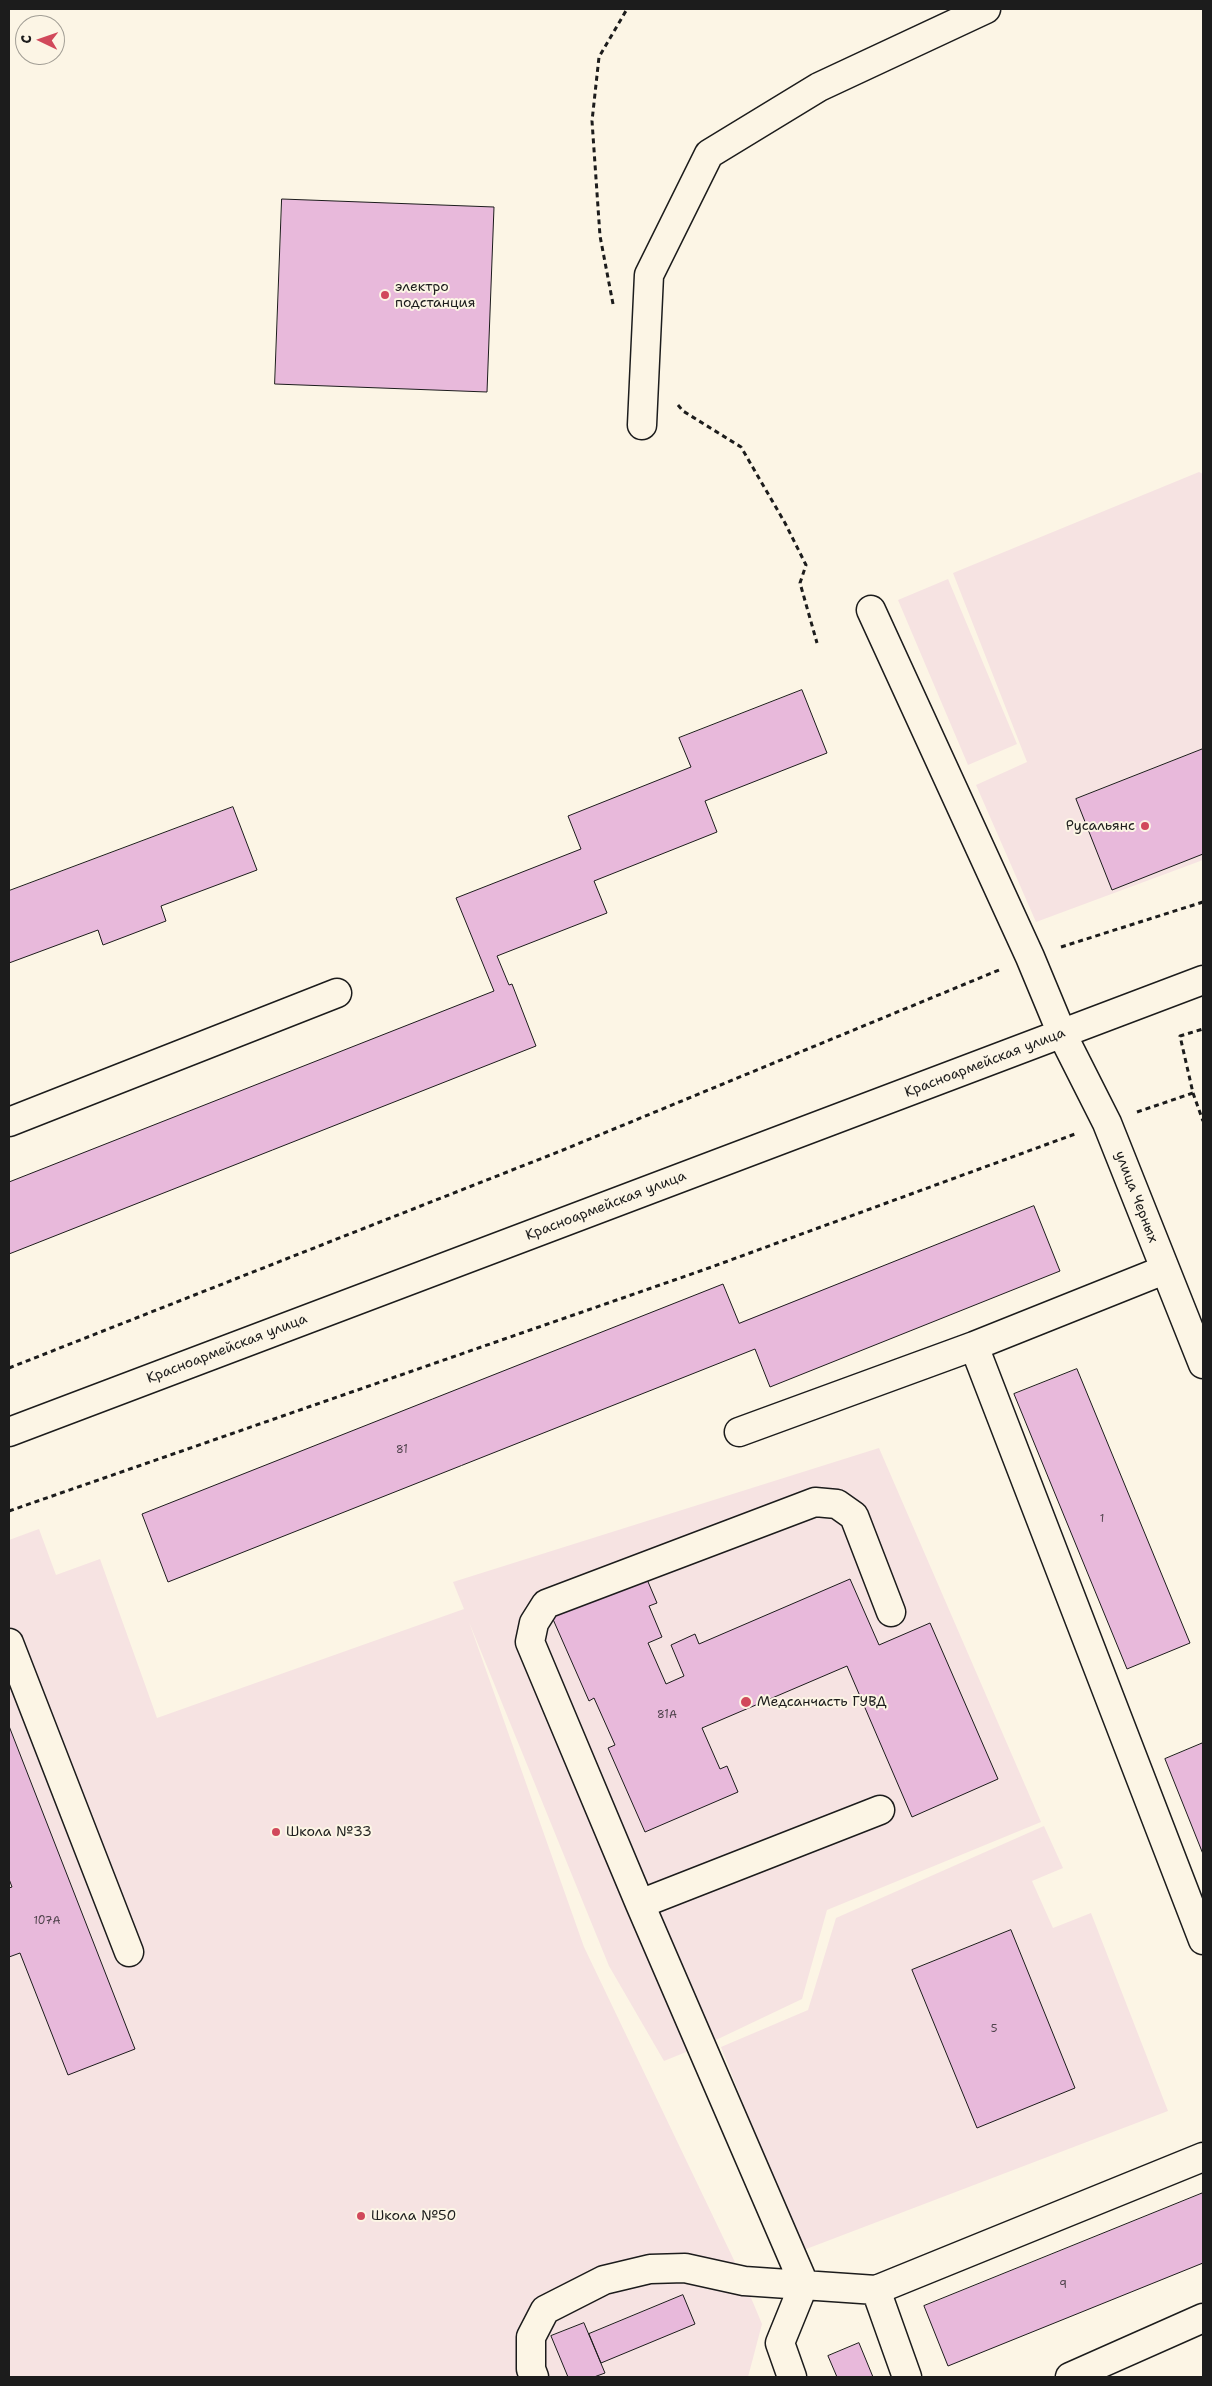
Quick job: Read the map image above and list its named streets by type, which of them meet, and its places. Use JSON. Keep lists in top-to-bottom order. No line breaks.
{"streets":{"street":["Красноармейская улица","улица Черных"]},"crossings":[["Красноармейская улица","улица Черных"]],"places":["электро подстанция","Русальянс","Медсанчасть ГУВД","Школа №33","Школа №50"],"house_numbers":["81","1","81А","107А","5","9"],"north":"left"}
